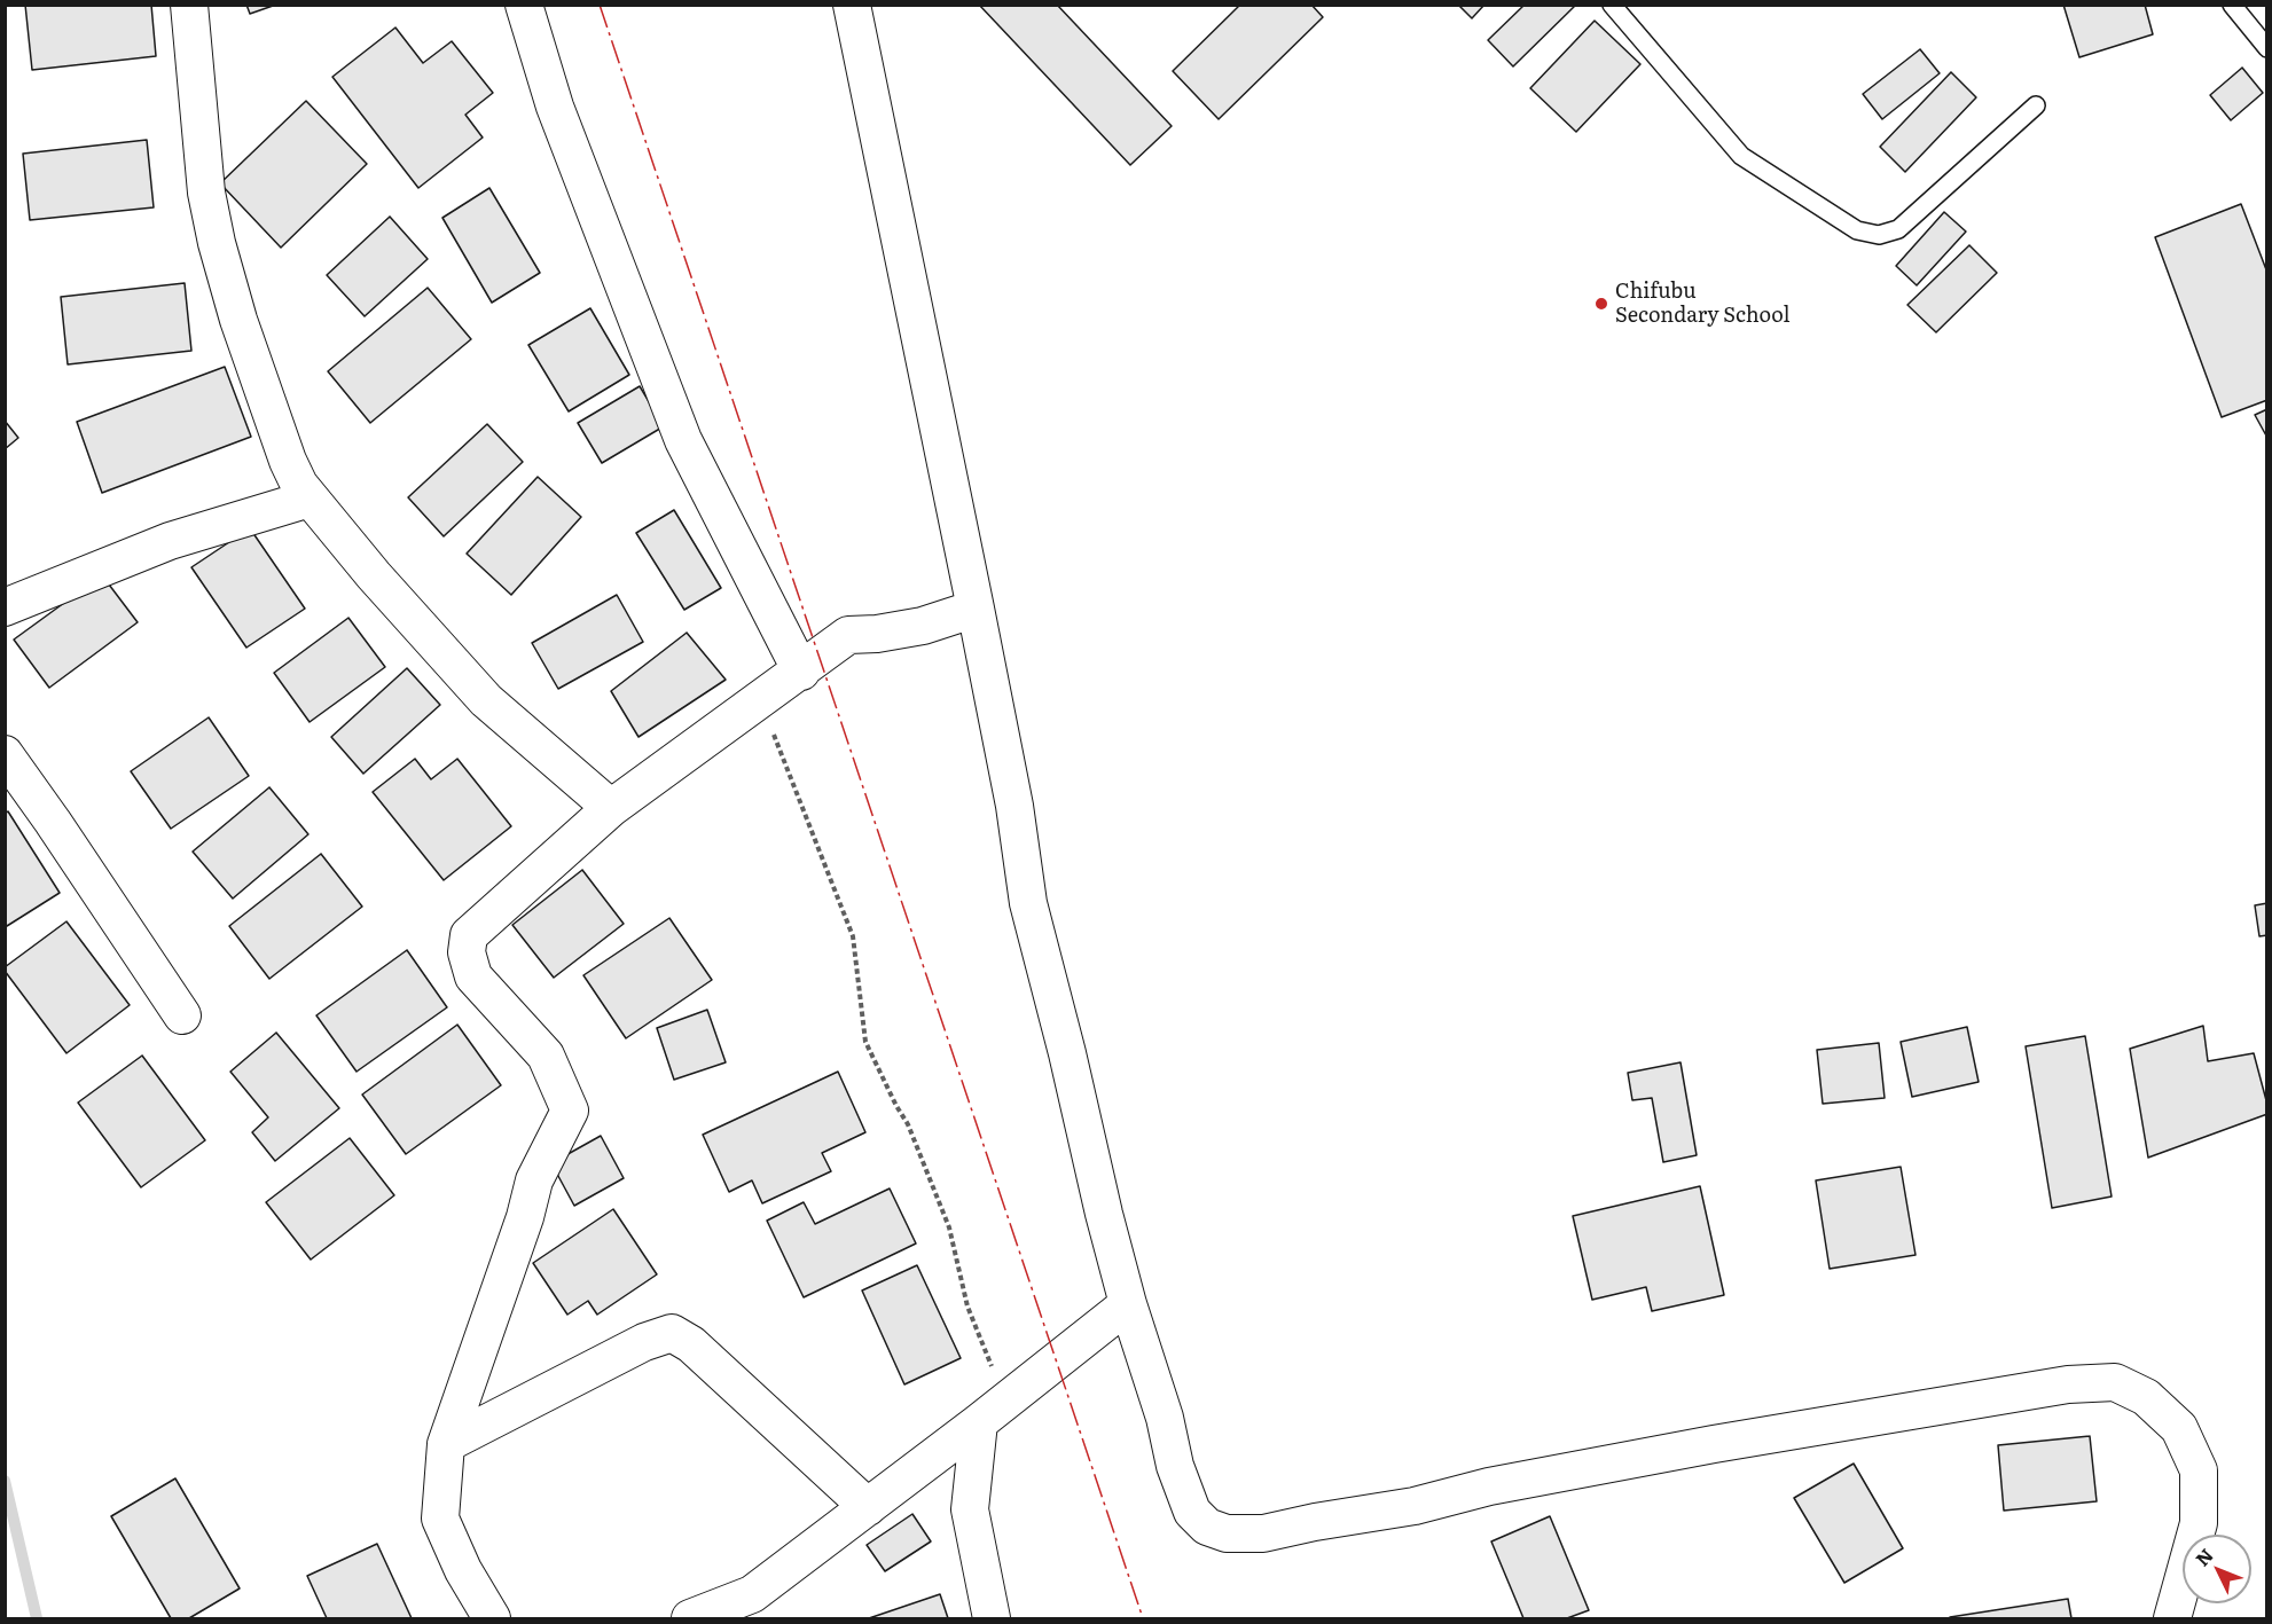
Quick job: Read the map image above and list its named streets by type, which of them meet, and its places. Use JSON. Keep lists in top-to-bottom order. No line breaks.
{"places":["Chifubu Secondary School"],"north":"top left"}
